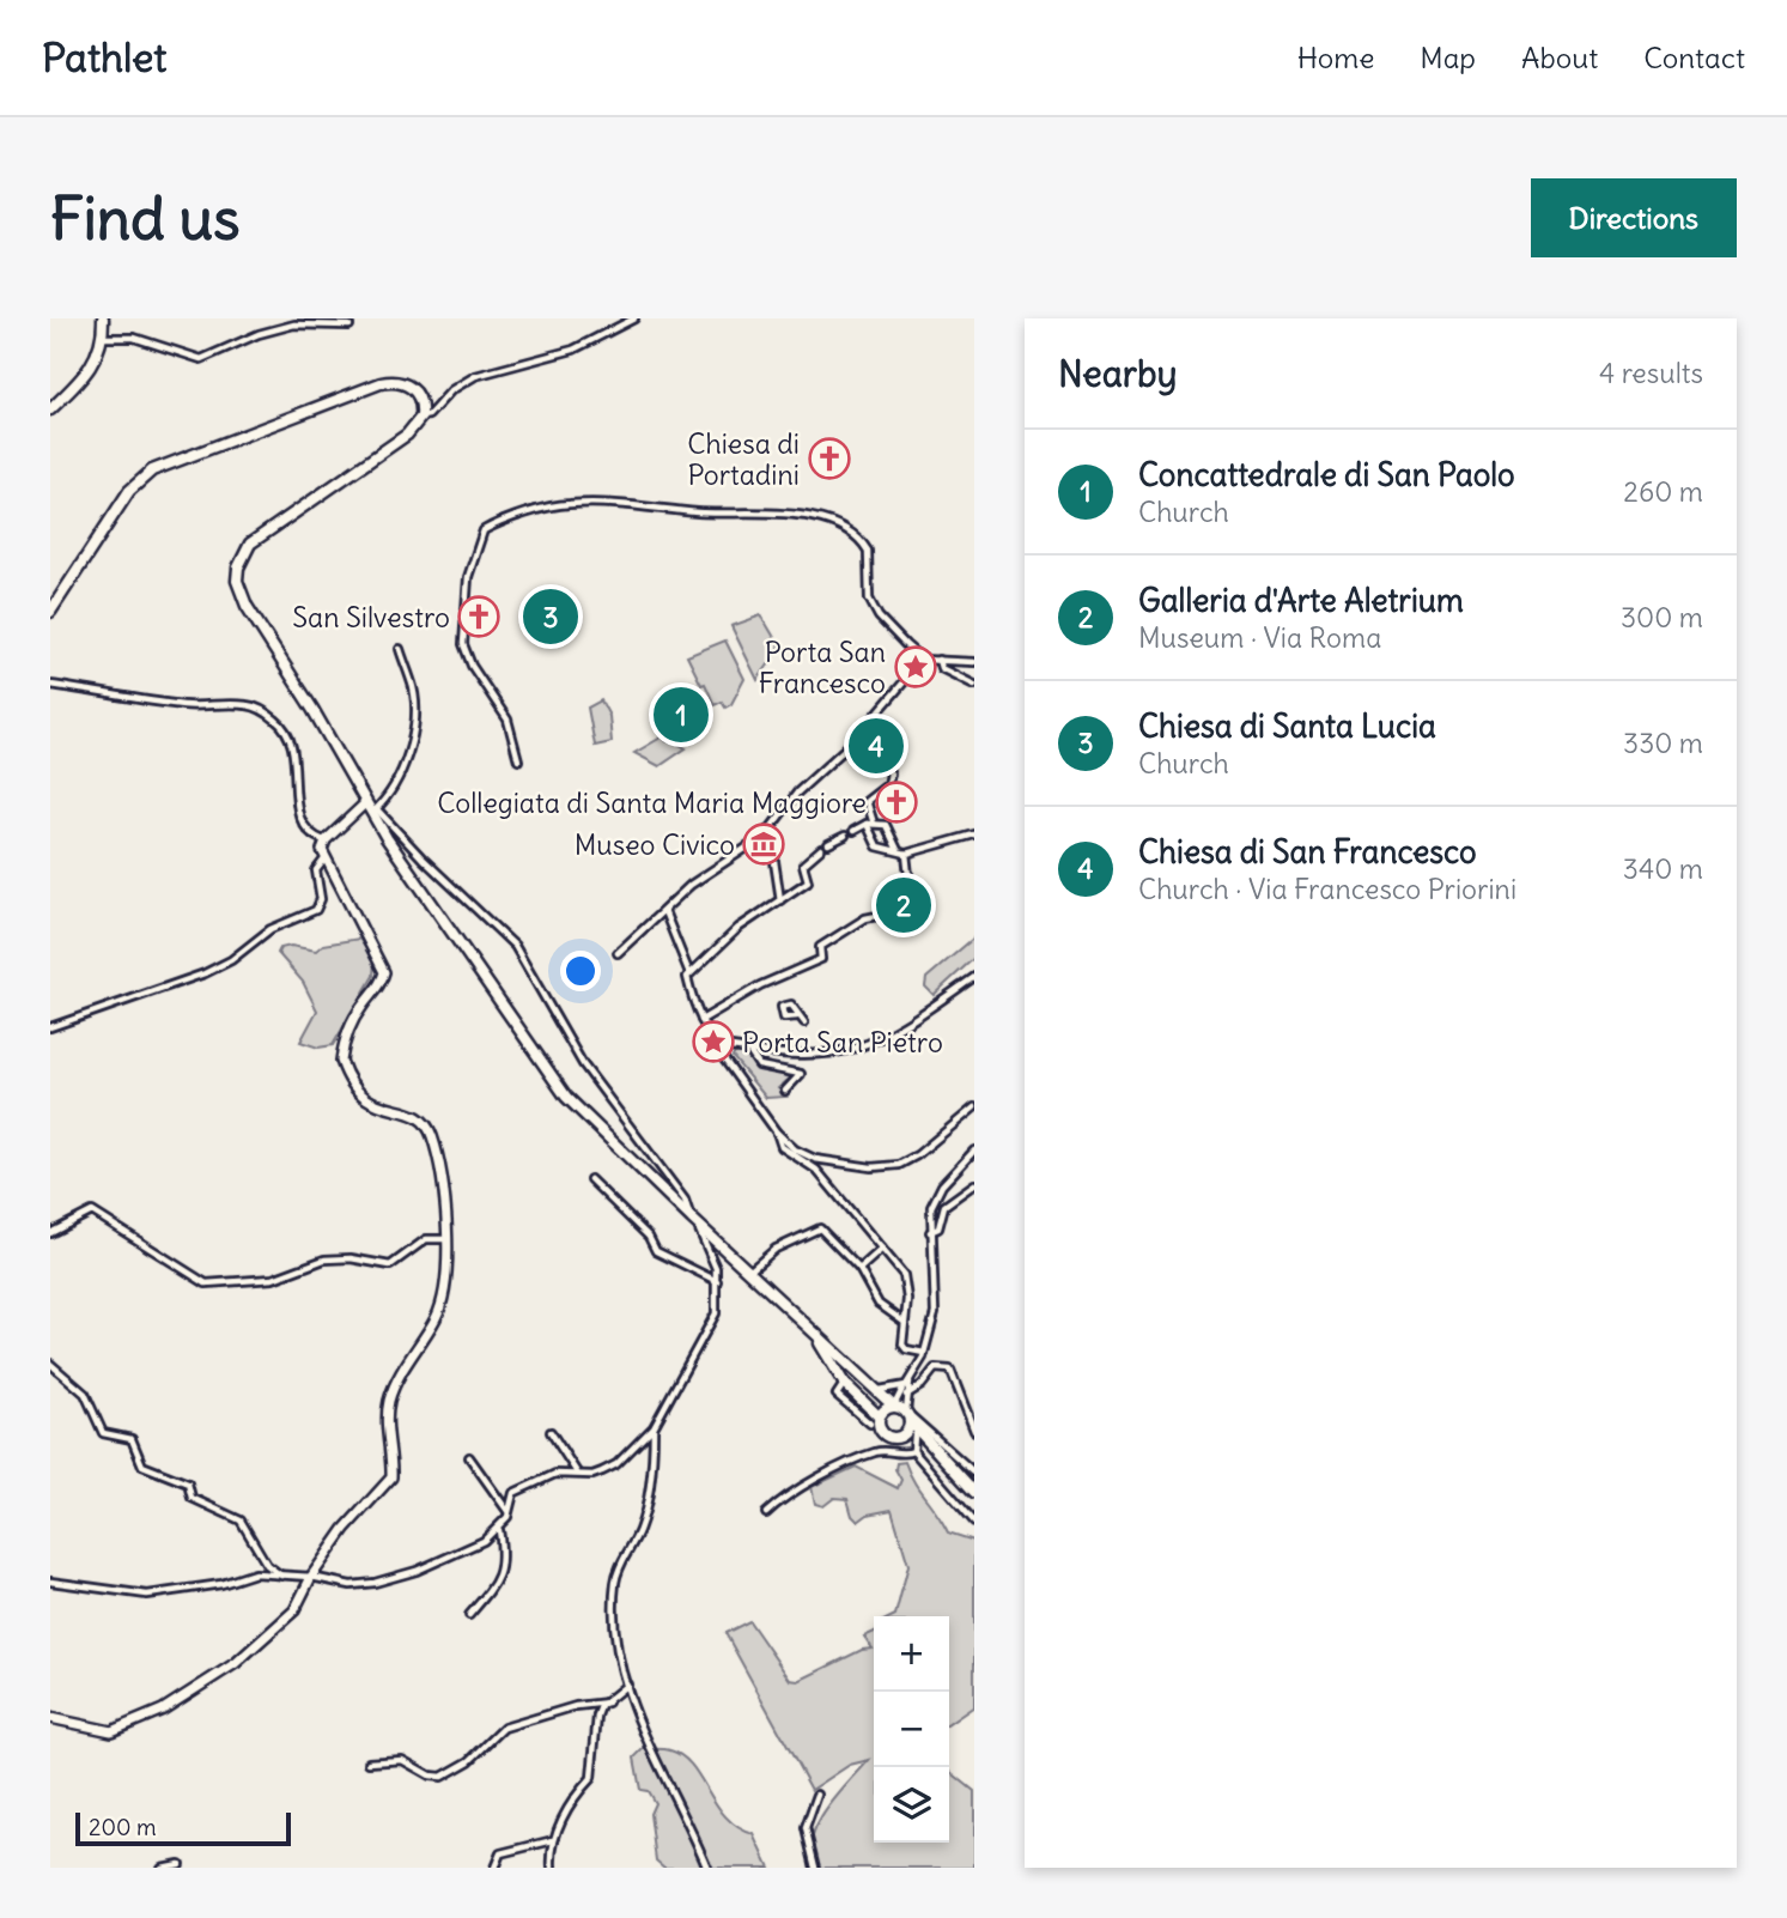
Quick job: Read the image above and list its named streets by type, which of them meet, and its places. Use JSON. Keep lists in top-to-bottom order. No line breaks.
{"places":{"church":["Chiesa di Portadini","San Silvestro","Collegiata di Santa Maria Maggiore"],"place":["Porta San Francesco","Porta San Pietro"],"museum":["Museo Civico"]},"scale_bar":"200 m","page":{"header":"Pathlet","nav":["Home","Map","About","Contact"],"buttons":"Directions","title":"Find us","heading":["Nearby","4 results"],"list":[{"mark":"1","name":"Concattedrale di San Paolo","note":"Church","value":"260 m"},{"mark":"2","name":"Galleria d'Arte Aletrium","note":"Museum · Via Roma","value":"300 m"},{"mark":"3","name":"Chiesa di Santa Lucia","note":"Church","value":"330 m"},{"mark":"4","name":"Chiesa di San Francesco","note":"Church · Via Francesco Priorini","value":"340 m"}],"pins":["3","1","4","2"],"map_buttons":["+","−"],"scale":"200 m"}}
